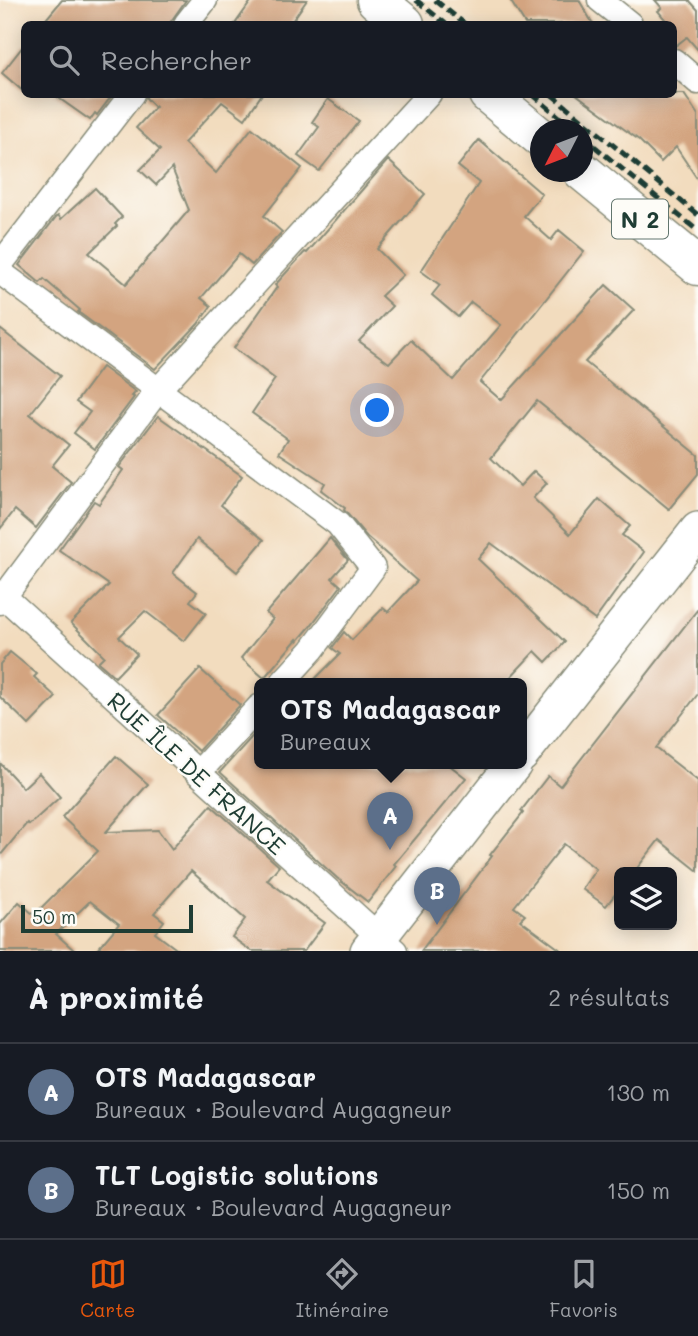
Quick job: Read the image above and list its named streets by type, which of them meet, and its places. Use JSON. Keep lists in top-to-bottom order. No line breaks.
{"streets":{"main road":["N 2"],"street":["RUE ÎLE DE FRANCE"]},"scale_bar":"50 m","north":"bottom left","page":{"search":"Rechercher","popup":["OTS Madagascar","Bureaux"],"pins":["A","B"],"scale":"50 m","heading":["À proximité","2 résultats"],"list":[{"mark":"A","name":"OTS Madagascar","note":"Bureaux · Boulevard Augagneur","value":"130 m"},{"mark":"B","name":"TLT Logistic solutions","note":"Bureaux · Boulevard Augagneur","value":"150 m"}],"nav":["Carte","Itinéraire","Favoris"]}}
